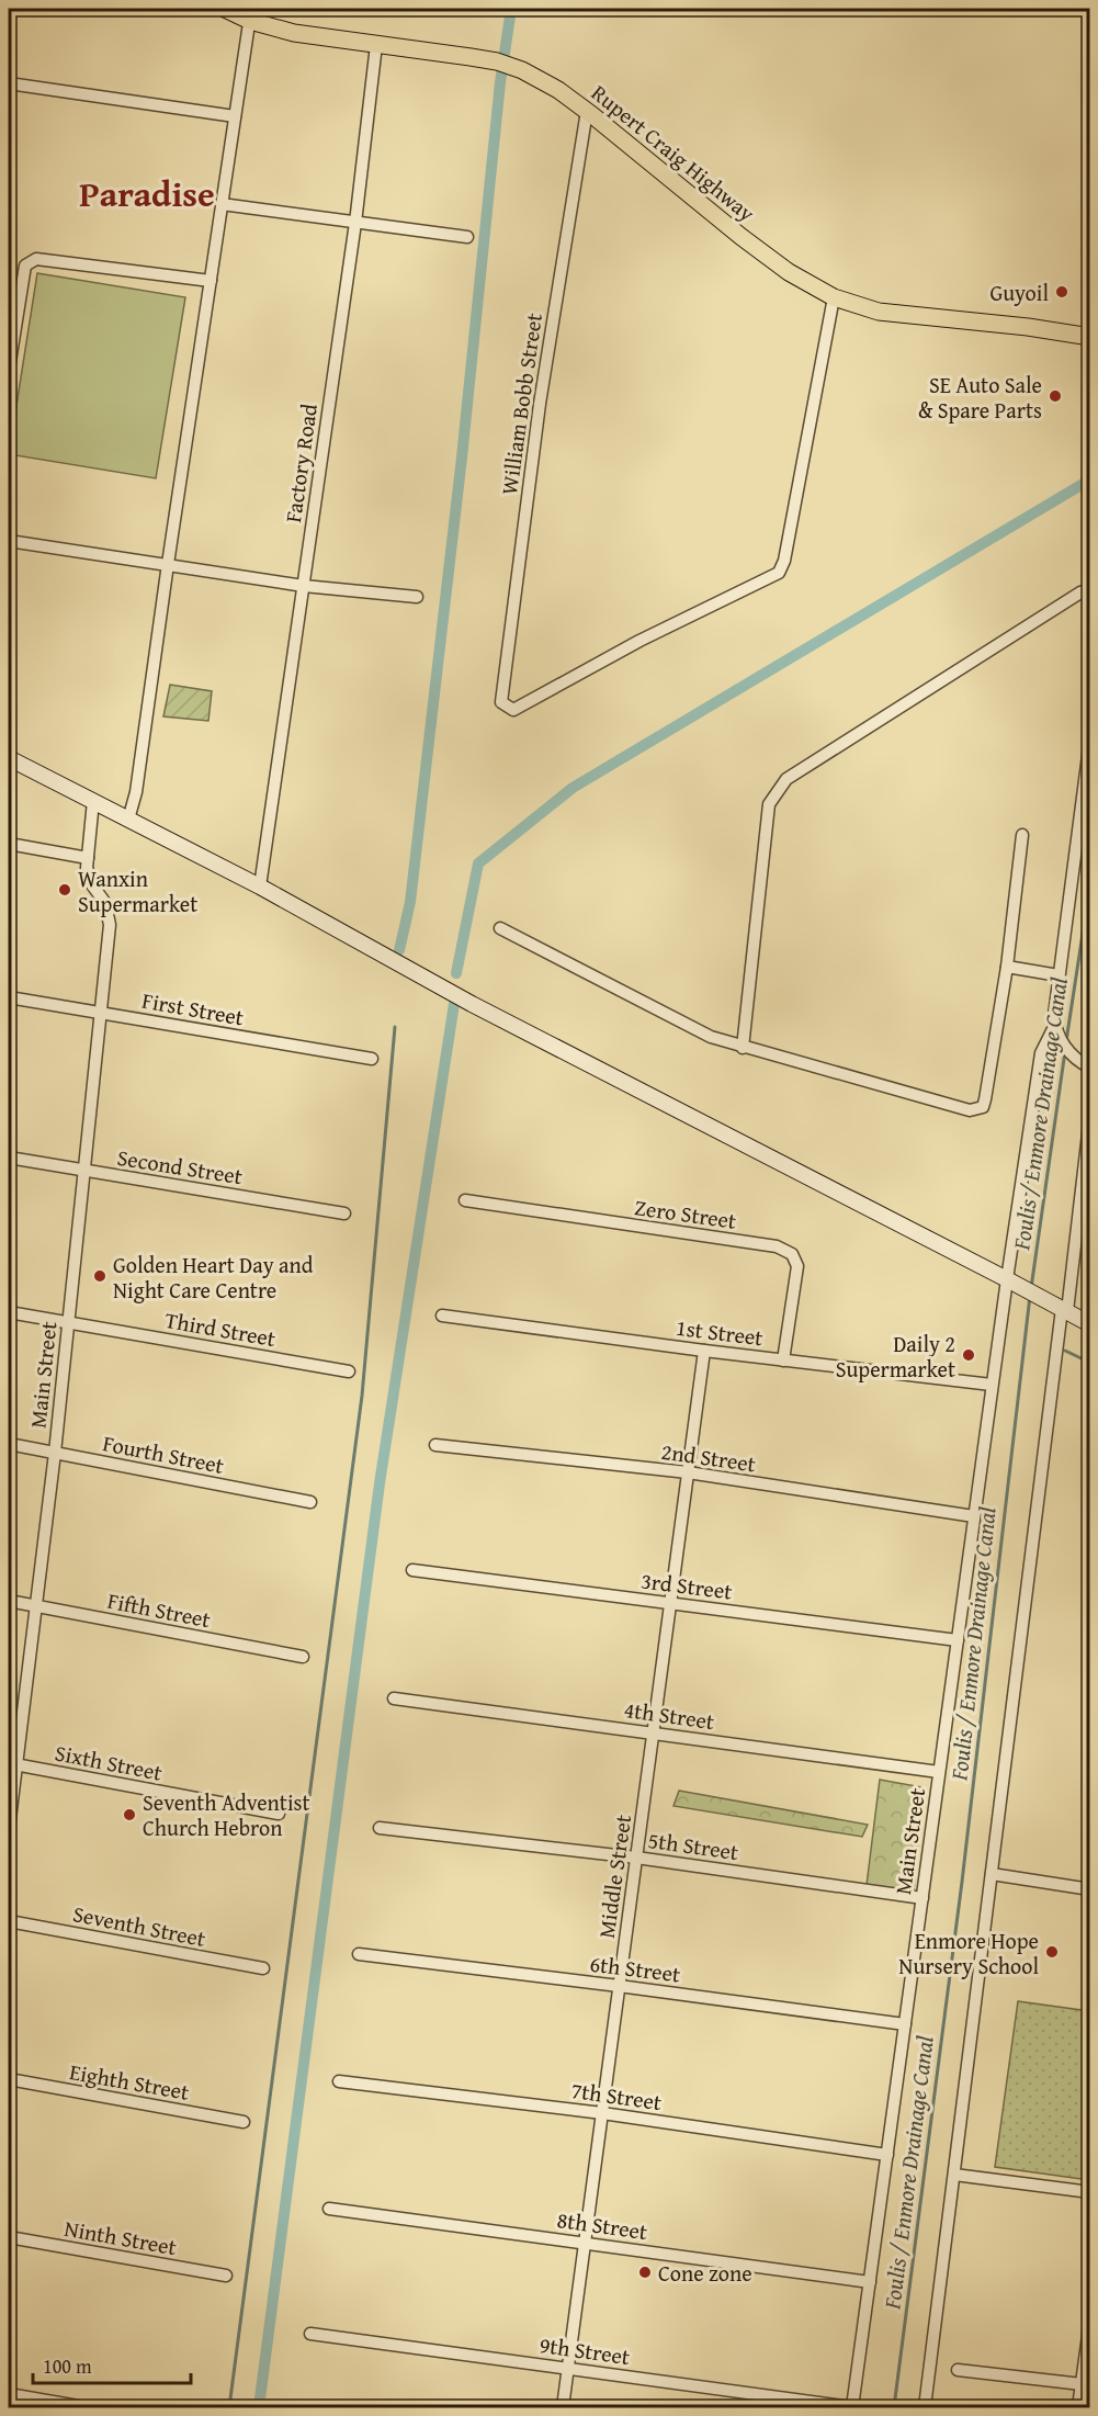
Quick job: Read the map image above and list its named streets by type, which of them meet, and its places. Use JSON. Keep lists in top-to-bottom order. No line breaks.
{"streets":{"main road":["Rupert Craig Highway"],"street":["William Bobb Street","Factory Road","First Street","Second Street","Zero Street","Third Street","1st Street","Main Street","Fourth Street","2nd Street","3rd Street","Fifth Street","4th Street","Sixth Street","5th Street","Middle Street","Seventh Street","6th Street","Eighth Street","7th Street","8th Street","Ninth Street","9th Street"]},"crossings":[["Rupert Craig Highway","William Bobb Street"],["Rupert Craig Highway","Factory Road"],["First Street","Main Street"],["Second Street","Main Street"],["Zero Street","1st Street"],["Third Street","Main Street"],["1st Street","Main Street"],["1st Street","Middle Street"],["Main Street","Fourth Street"],["Main Street","2nd Street"],["Main Street","3rd Street"],["Main Street","Fifth Street"],["Main Street","4th Street"],["Main Street","Sixth Street"],["Main Street","5th Street"],["Main Street","6th Street"],["Main Street","7th Street"],["Main Street","8th Street"],["Main Street","9th Street"],["2nd Street","Middle Street"],["3rd Street","Middle Street"],["4th Street","Middle Street"],["5th Street","Middle Street"],["Middle Street","6th Street"],["Middle Street","7th Street"],["Middle Street","8th Street"],["Middle Street","9th Street"]],"districts":["Paradise"],"water":["Foulis / Enmore Drainage Canal"],"places":["Guyoil","SE Auto Sale & Spare Parts","Wanxin Supermarket","Golden Heart Day and Night Care Centre","Daily 2 Supermarket","Seventh Adventist Church Hebron","Enmore Hope Nursery School","Cone zone"],"scale_bar":"100 m"}
